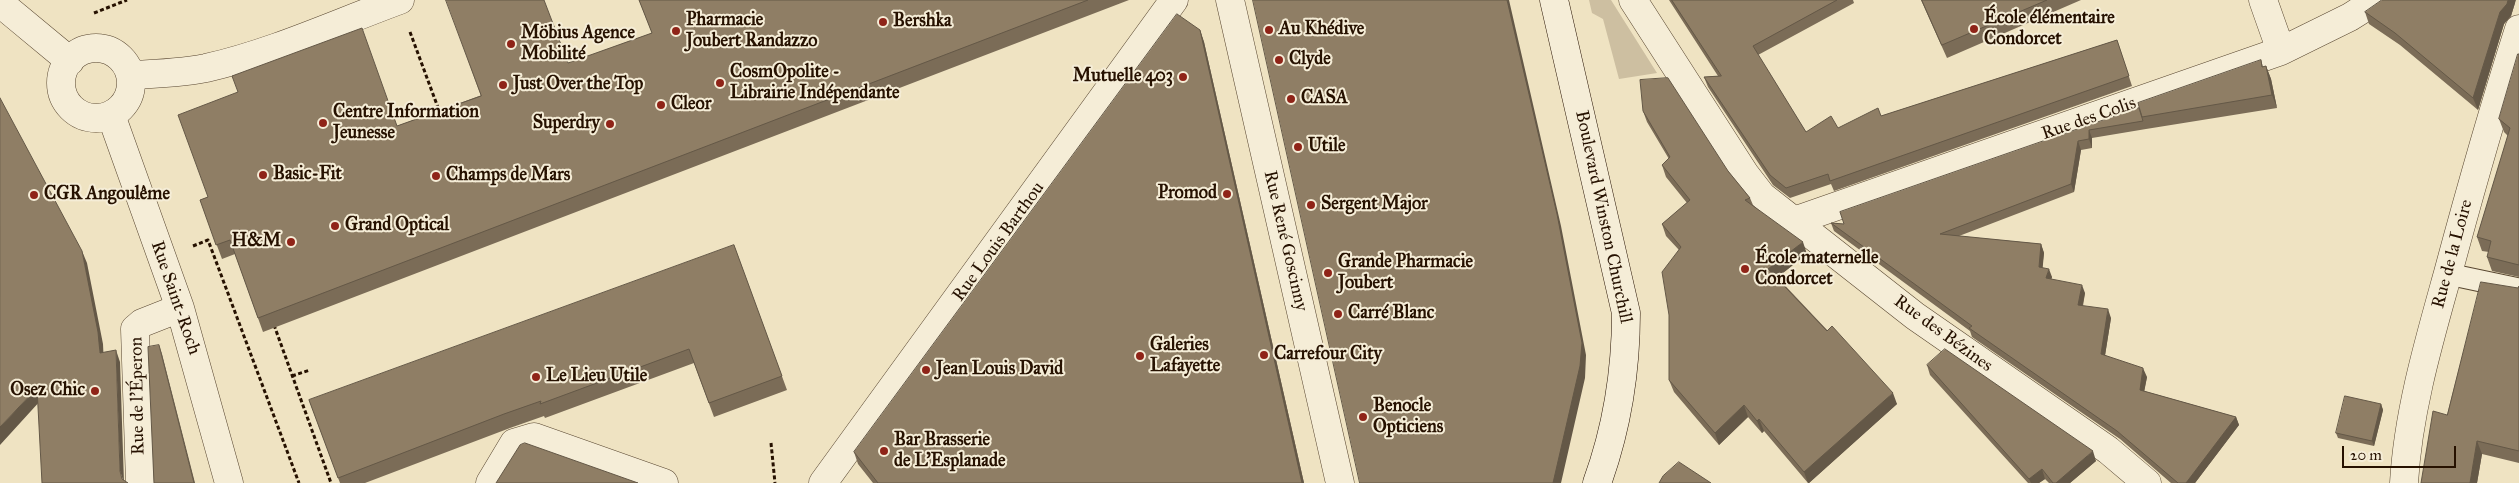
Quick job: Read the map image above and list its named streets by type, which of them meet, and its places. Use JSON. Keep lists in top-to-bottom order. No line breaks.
{"streets":{"street":["Rue des Colis","Boulevard Winston Churchill","Rue René Goscinny","Rue Louis Barthou","Rue de la Loire","Rue Saint-Roch","Rue des Bézines","Rue de l'Éperon"]},"crossings":[["Rue des Colis","Rue des Bézines"],["Rue Saint-Roch","Rue de l'Éperon"]],"places":["Bershka","École élémentaire Condorcet","Au Khédive","Pharmacie Joubert Randazzo","Möbius Agence Mobilité","Clyde","Mutuelle 403","CosmOpolite - Librairie Indépendante","Just Over the Top","CASA","Cleor","Centre Information Jeunesse","Superdry","Utile","Basic-Fit","Champs de Mars","Promod","CGR Angoulême","Sergent Major","Grand Optical","H&M","École maternelle Condorcet","Grande Pharmacie Joubert","Carré Blanc","Carrefour City","Galeries Lafayette","Jean Louis David","Le Lieu Utile","Osez Chic","Benocle Opticiens","Bar Brasserie de L'Esplanade"],"scale_bar":"20 m"}
